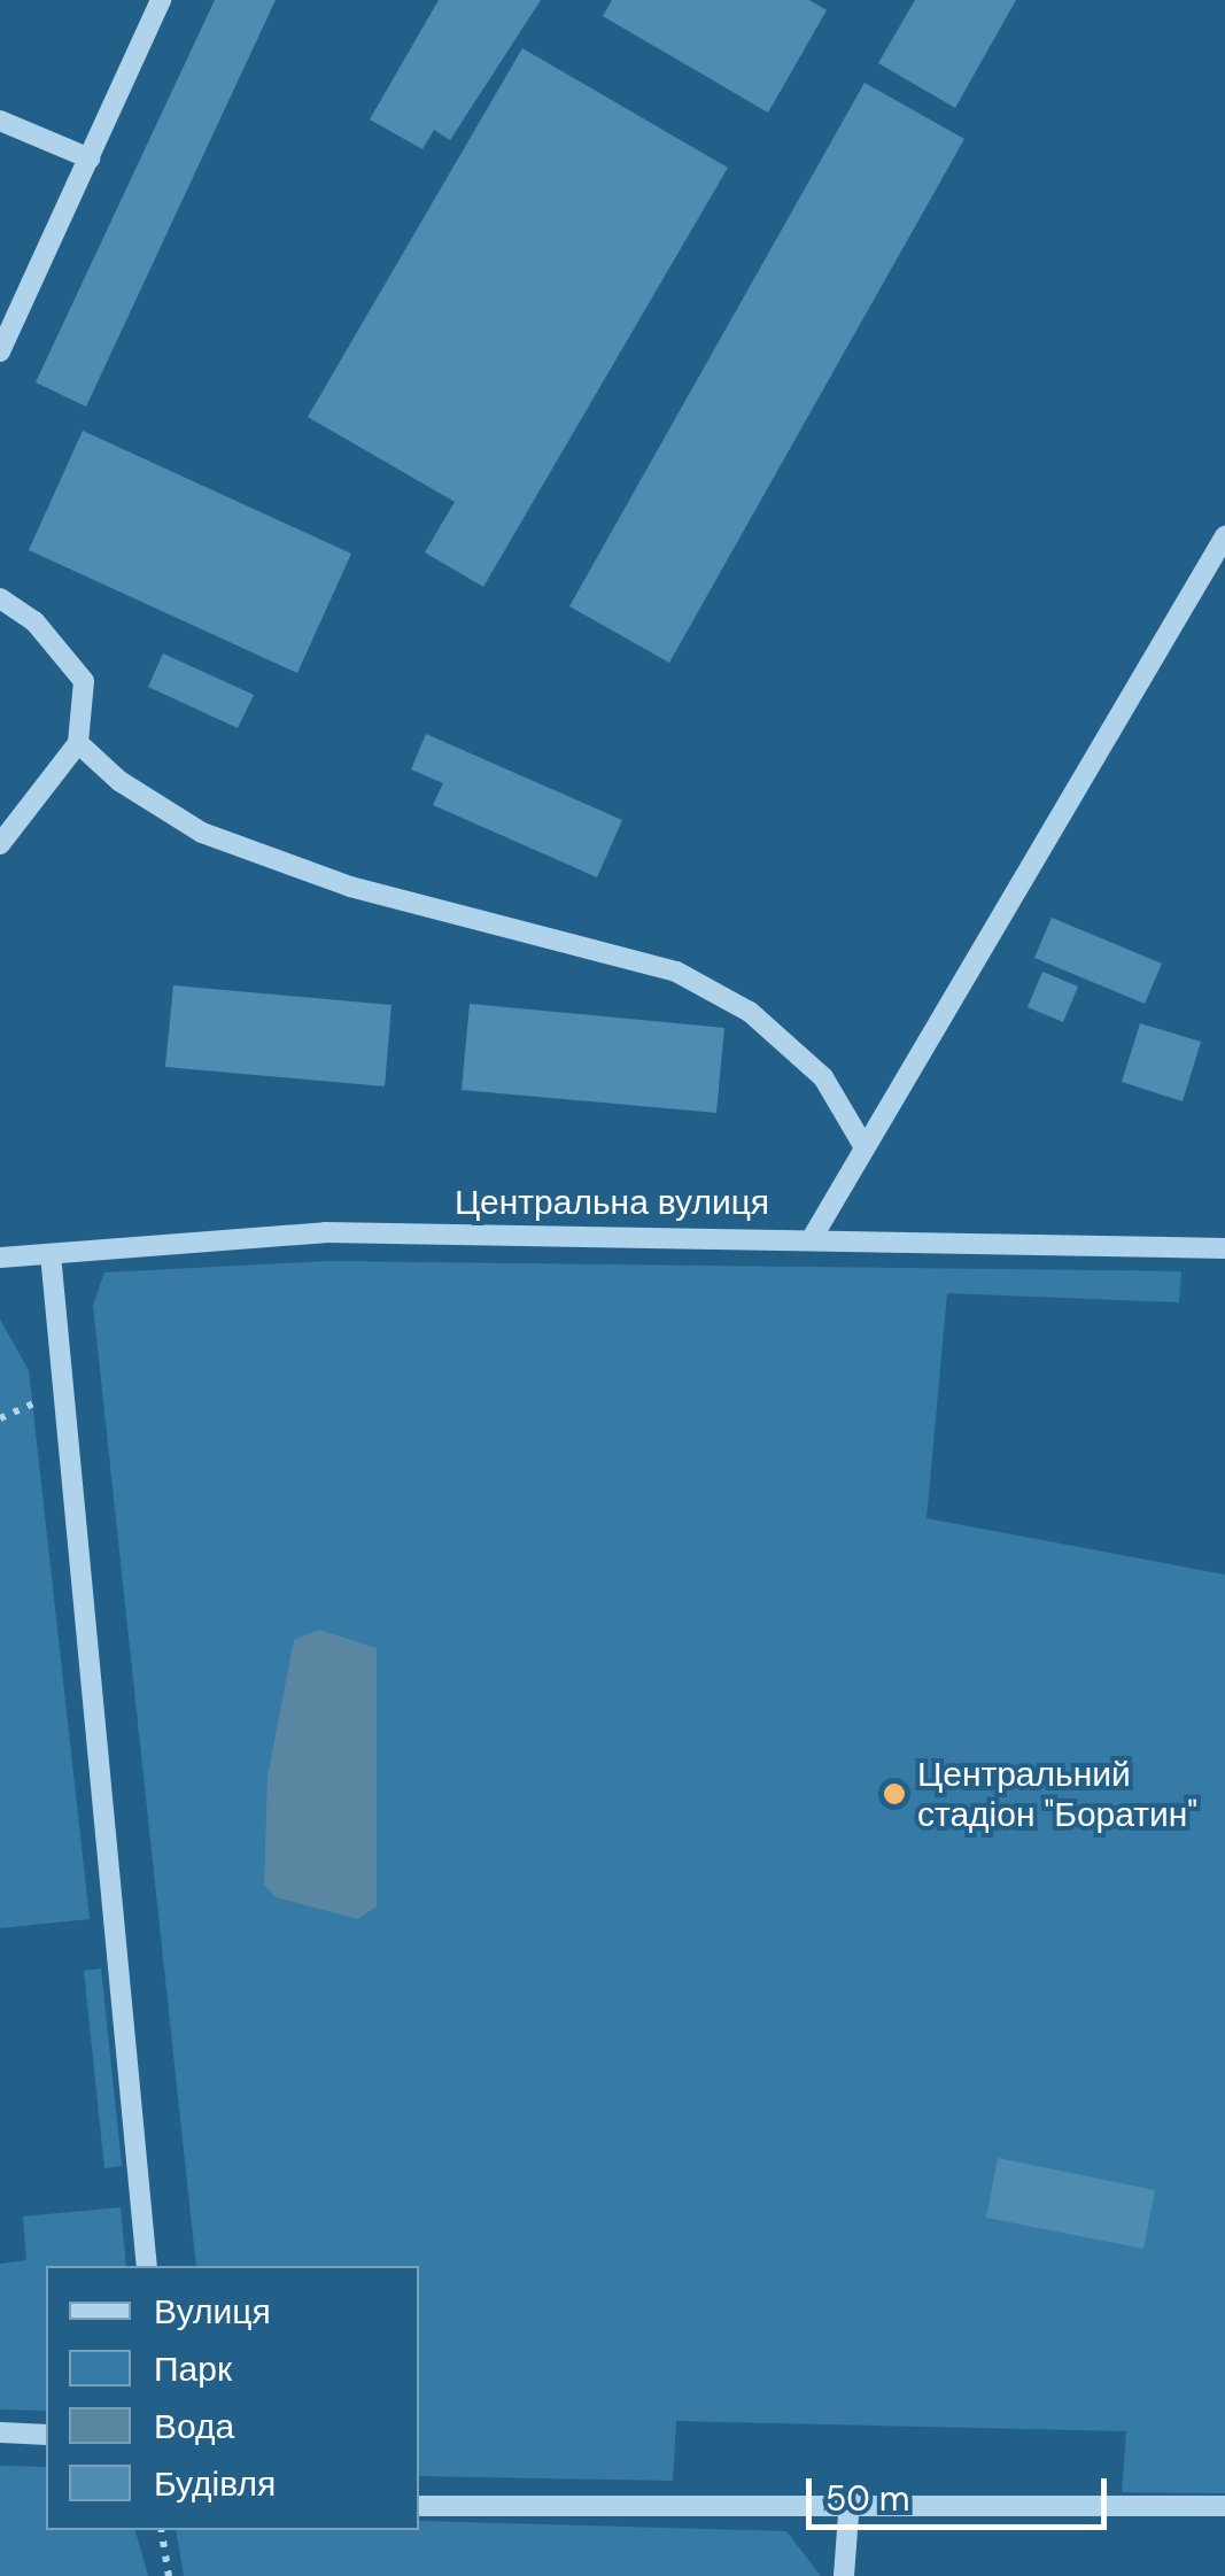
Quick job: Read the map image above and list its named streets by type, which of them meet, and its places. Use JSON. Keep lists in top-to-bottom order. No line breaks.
{"streets":{"street":["Центральна вулиця"]},"places":["Центральний стадіон \"Боратин\""],"legend":["Вулиця","Парк","Вода","Будівля"],"scale_bar":"50 m"}
